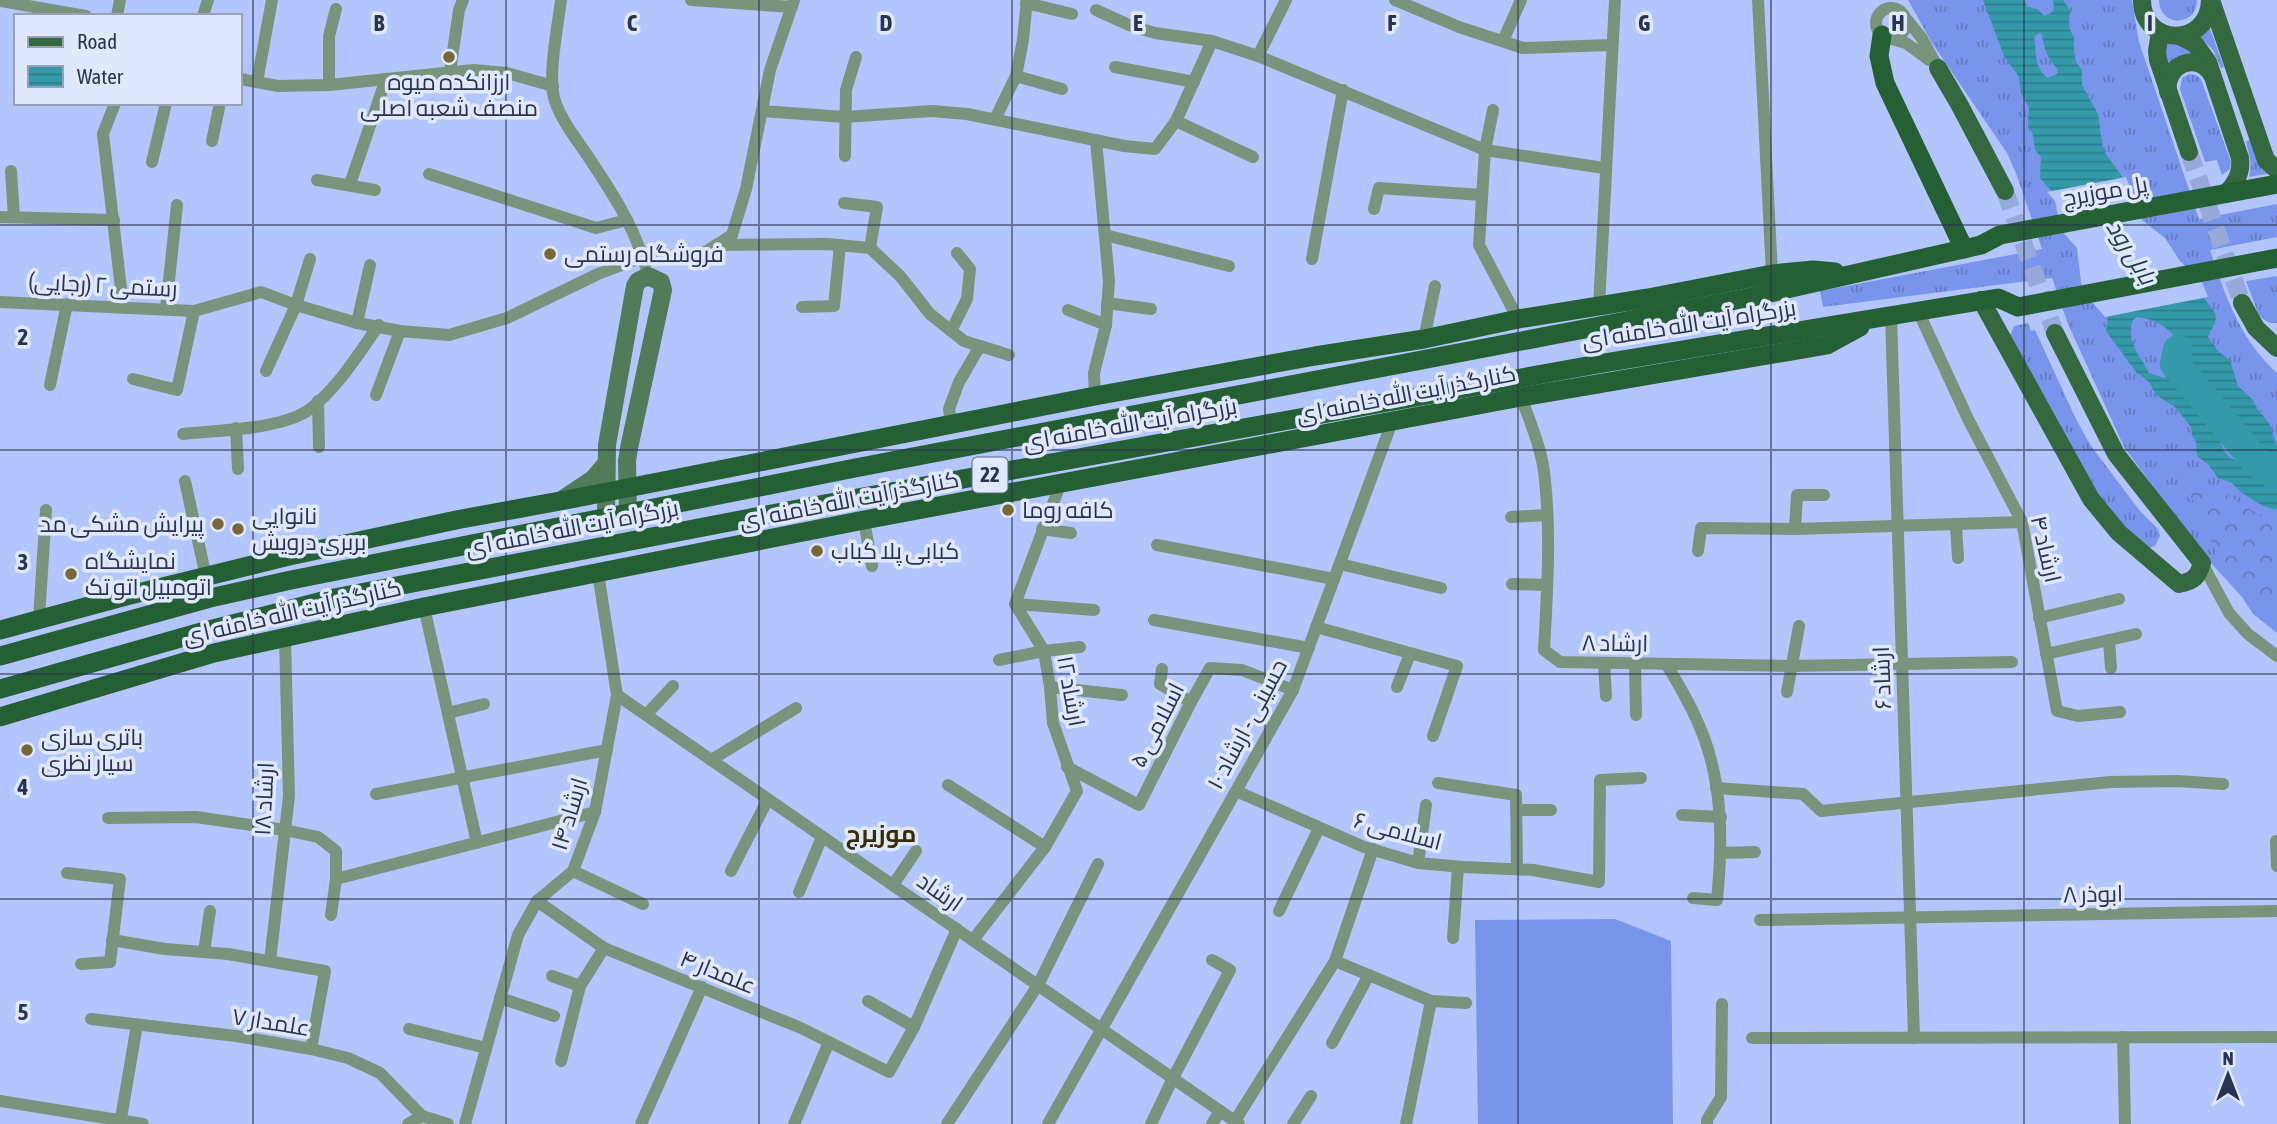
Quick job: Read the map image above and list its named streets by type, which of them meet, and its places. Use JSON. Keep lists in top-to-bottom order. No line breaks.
{"streets":{"highway":["پل موزیرج","بزرگراه آیت الله خامنه ای","کنارگذر آیت الله خامنه ای","22"],"street":["رستمی ۲ (رجایی)","ارشاد ۴","ارشاد ۸","ارشاد ۶","ارشاد ۱۲","حسینی - ارشاد ۱۰","اسلامی ۵","ارشاد ۱۸","ارشاد ۱۴","اسلامی ۶","ارشاد","ابوذر ۸","علمدار ۴","علمدار ۷"]},"crossings":[["پل موزیرج","بزرگراه آیت الله خامنه ای"],["بزرگراه آیت الله خامنه ای","کنارگذر آیت الله خامنه ای"],["بزرگراه آیت الله خامنه ای","ارشاد ۴"],["بزرگراه آیت الله خامنه ای","ارشاد ۶"],["کنارگذر آیت الله خامنه ای","ارشاد ۸"],["کنارگذر آیت الله خامنه ای","حسینی - ارشاد ۱۰"],["کنارگذر آیت الله خامنه ای","ارشاد ۱۸"],["کنارگذر آیت الله خامنه ای","ارشاد ۱۴"],["ارشاد ۸","ارشاد ۶"],["ارشاد ۶","ابوذر ۸"],["ارشاد ۱۲","اسلامی ۵"],["حسینی - ارشاد ۱۰","اسلامی ۵"],["حسینی - ارشاد ۱۰","اسلامی ۶"],["حسینی - ارشاد ۱۰","ارشاد"],["ارشاد ۱۴","ارشاد"],["ارشاد ۱۴","علمدار ۴"]],"districts":["موزیرج"],"water":["بابل رود"],"places":["ارزانکده میوه منصف شعبه اصلی","فروشگاه رستمی","کافه روما","پیرایش مشکی مد","نانوایی بربری درویش","کبابی پلا کباب","نمایشگاه اتومبیل اتو تک","باتری سازی سیار نظری"],"legend":["Road","Water"],"north":"top","grid":{"columns":["B","C","D","E","F","G","H","I"],"rows":["2","3","4","5"]}}
